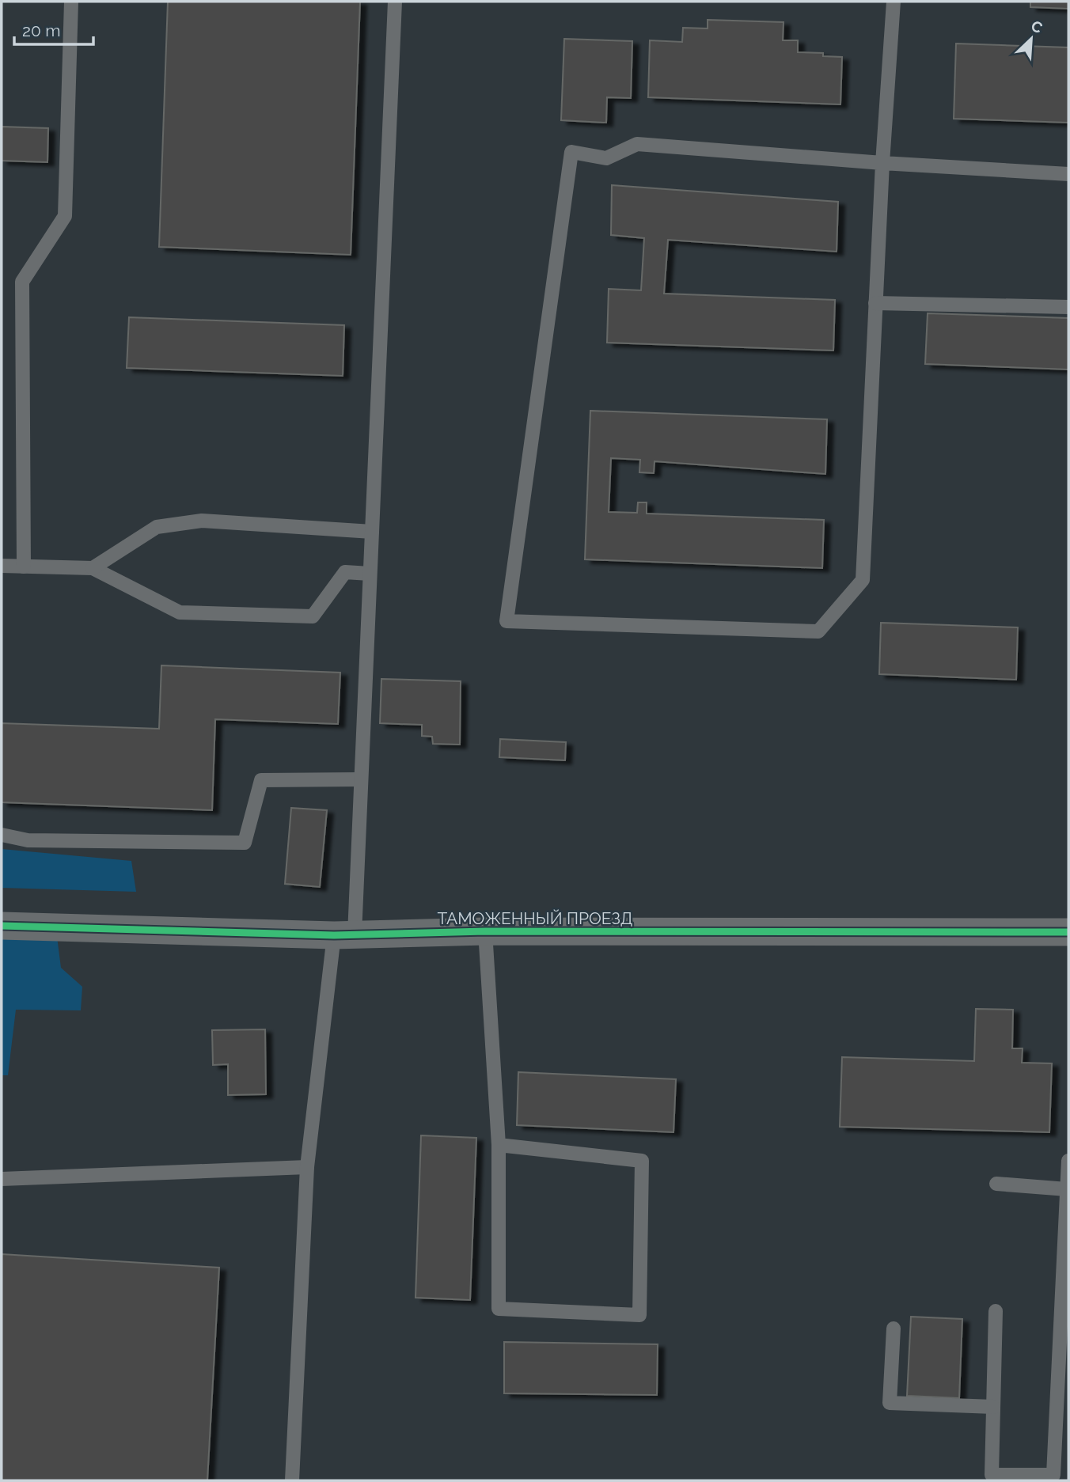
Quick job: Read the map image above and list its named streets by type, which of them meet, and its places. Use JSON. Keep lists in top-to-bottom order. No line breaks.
{"streets":{"street":["ТАМОЖЕННЫЙ ПРОЕЗД"]},"scale_bar":"20 m","north":"top right"}
